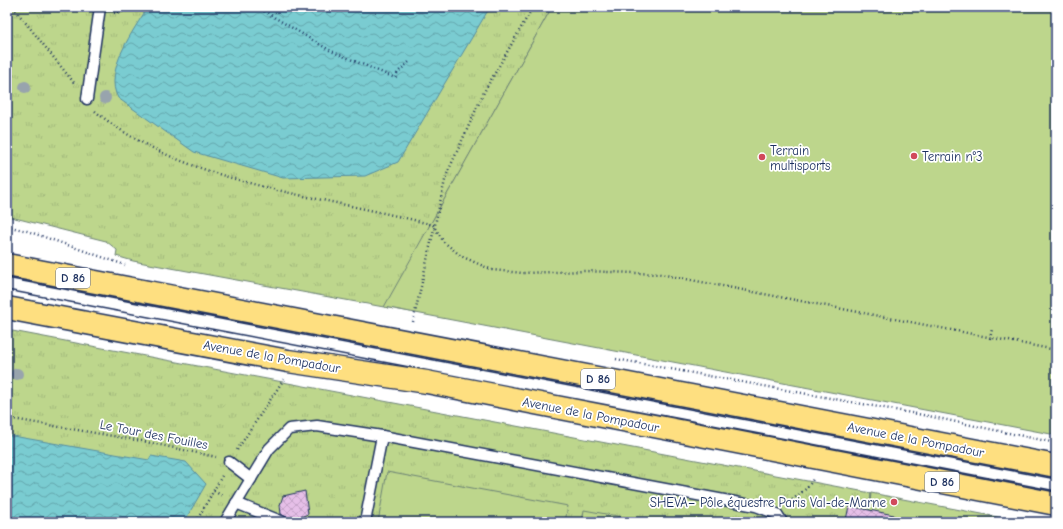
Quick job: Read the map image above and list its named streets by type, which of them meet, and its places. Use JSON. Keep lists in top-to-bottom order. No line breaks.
{"streets":{"main road":["D 86","Avenue de la Pompadour"],"path":["Le Tour des Fouilles"]},"crossings":[["D 86","Avenue de la Pompadour"]],"places":["Terrain n°3","Terrain multisports","SHEVA– Pôle équestre Paris Val-de-Marne"]}
